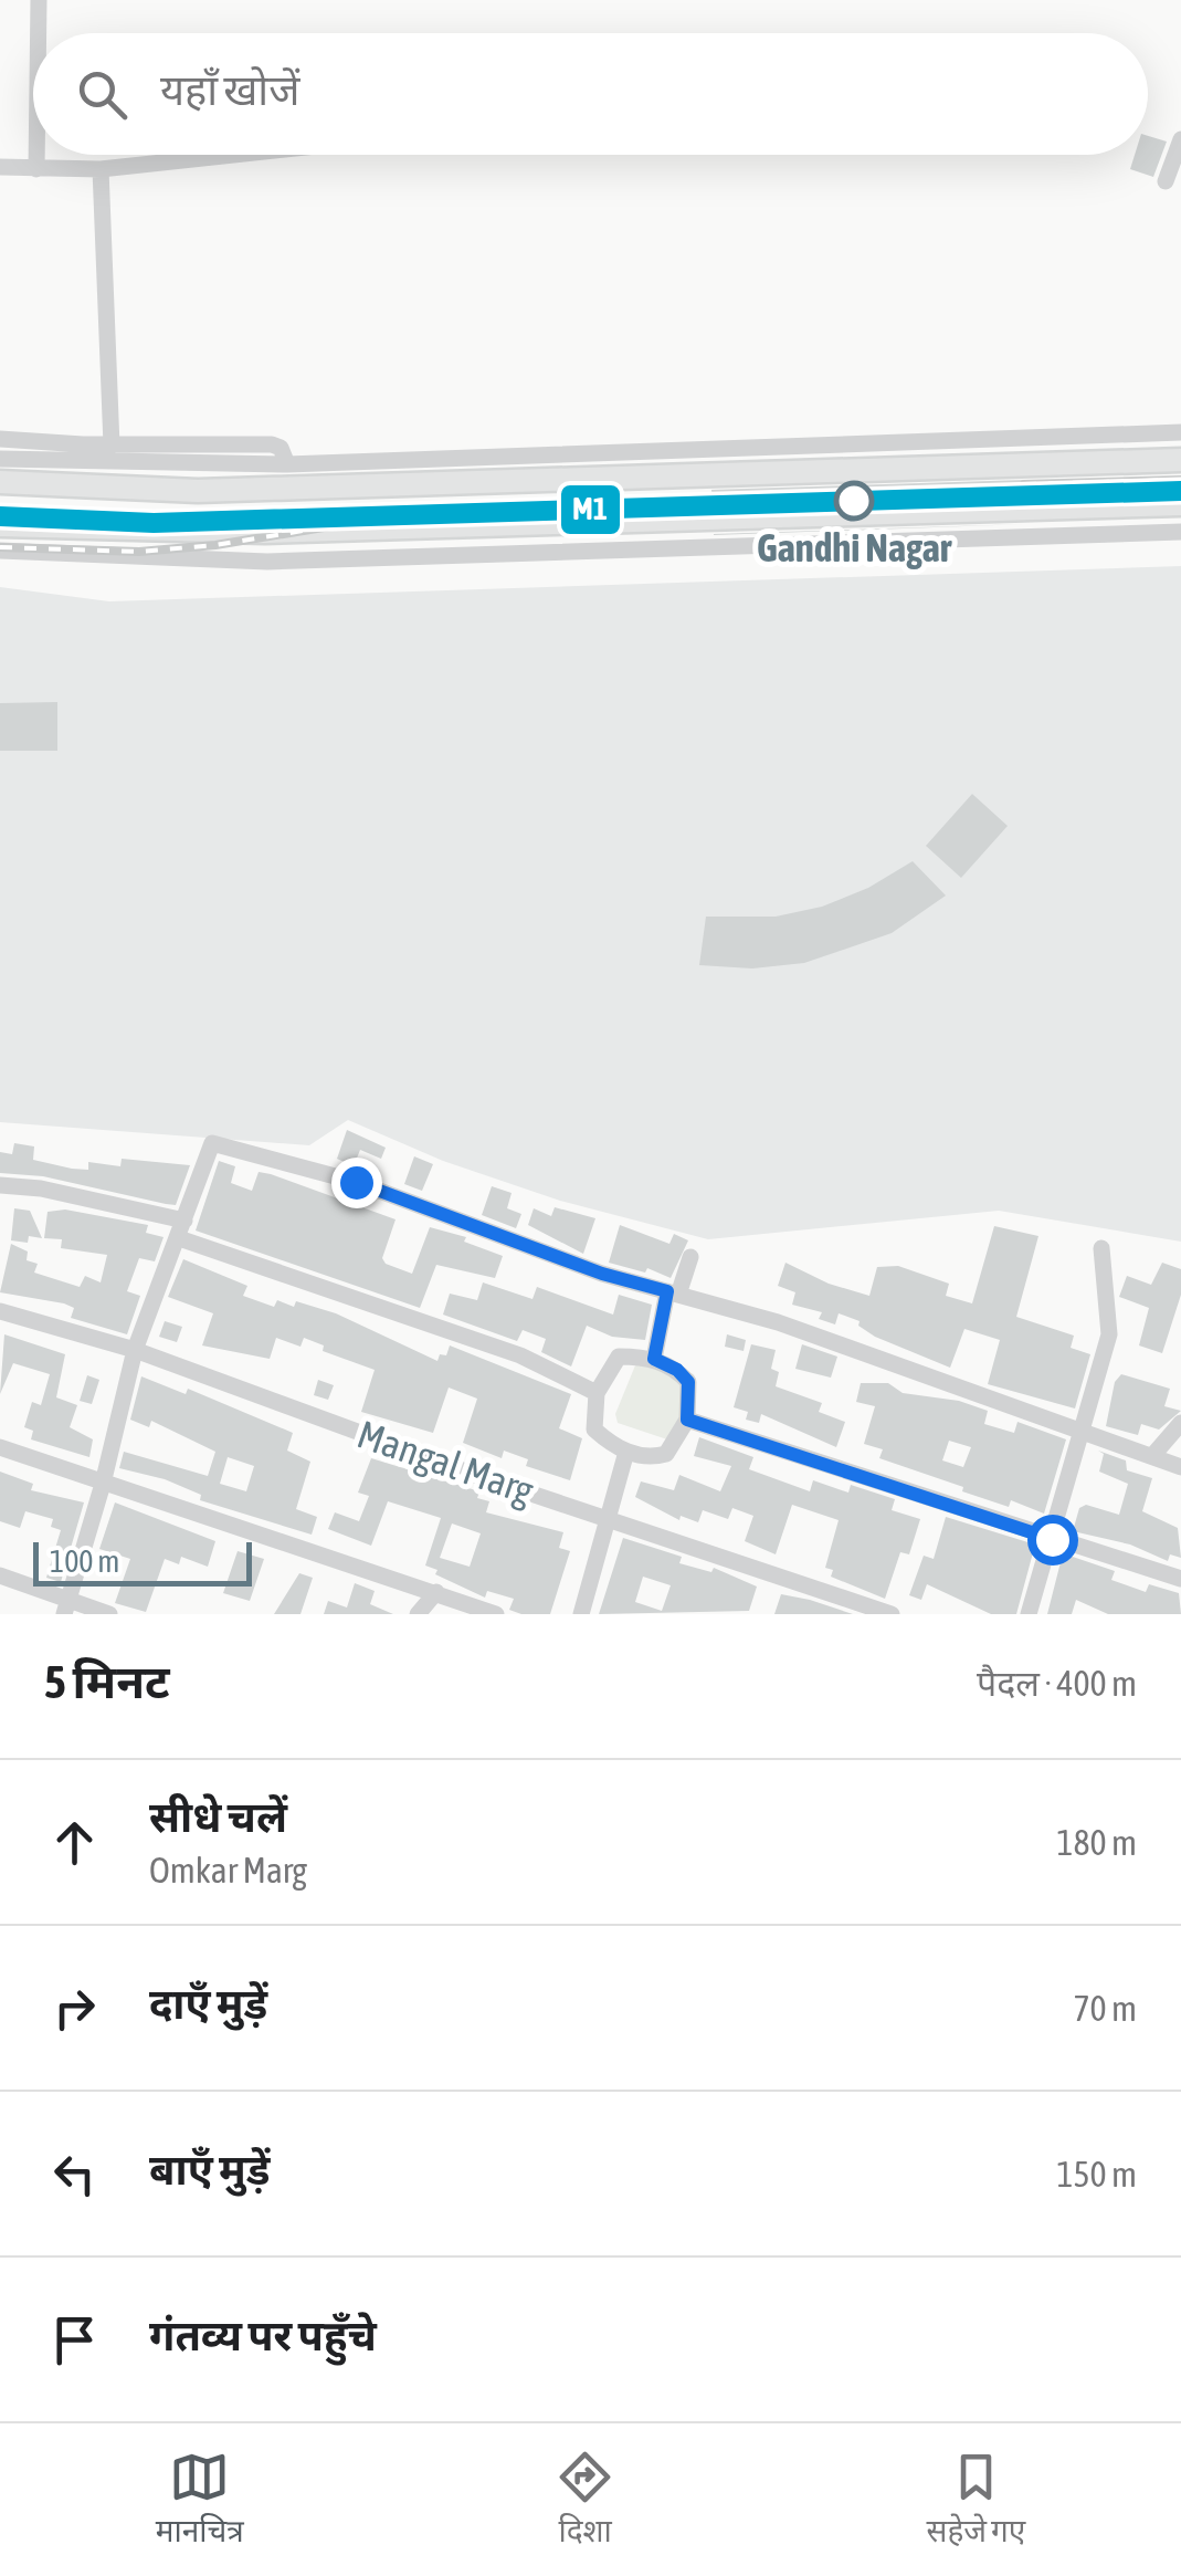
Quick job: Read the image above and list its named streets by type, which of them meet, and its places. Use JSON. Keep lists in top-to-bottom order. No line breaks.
{"streets":{"street":["Mangal Marg"]},"places":["Gandhi Nagar"],"lines":["transit line M1"],"scale_bar":"100 m","page":{"search":"यहाँ खोजें","scale":"100 m","heading":["5 मिनट","पैदल · 400 m"],"list":[["सीधे चलें","Omkar Marg","180 m"],["दाएँ मुड़ें","70 m"],["बाएँ मुड़ें","150 m"],"गंतव्य पर पहुँचे"],"nav":["मानचित्र","दिशा","सहेजे गए"]}}
